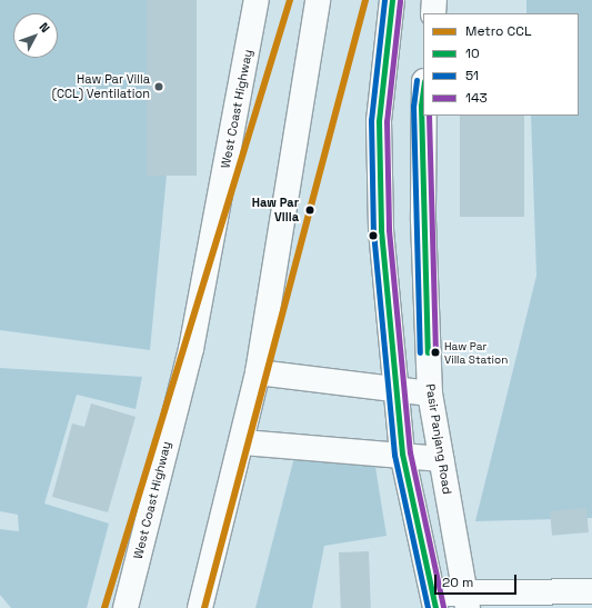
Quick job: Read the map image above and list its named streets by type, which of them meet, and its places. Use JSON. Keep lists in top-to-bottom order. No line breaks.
{"streets":{"main road":["West Coast Highway","Pasir Panjang Road"]},"places":["Haw Par Villa (CCL) Ventilation","Haw Par Villa","Haw Par Villa Station"],"lines":["metro line CCL","transit line 10","transit line 51","transit line 143"],"legend":["Metro CCL","10","51","143"],"scale_bar":"20 m","north":"top right"}
